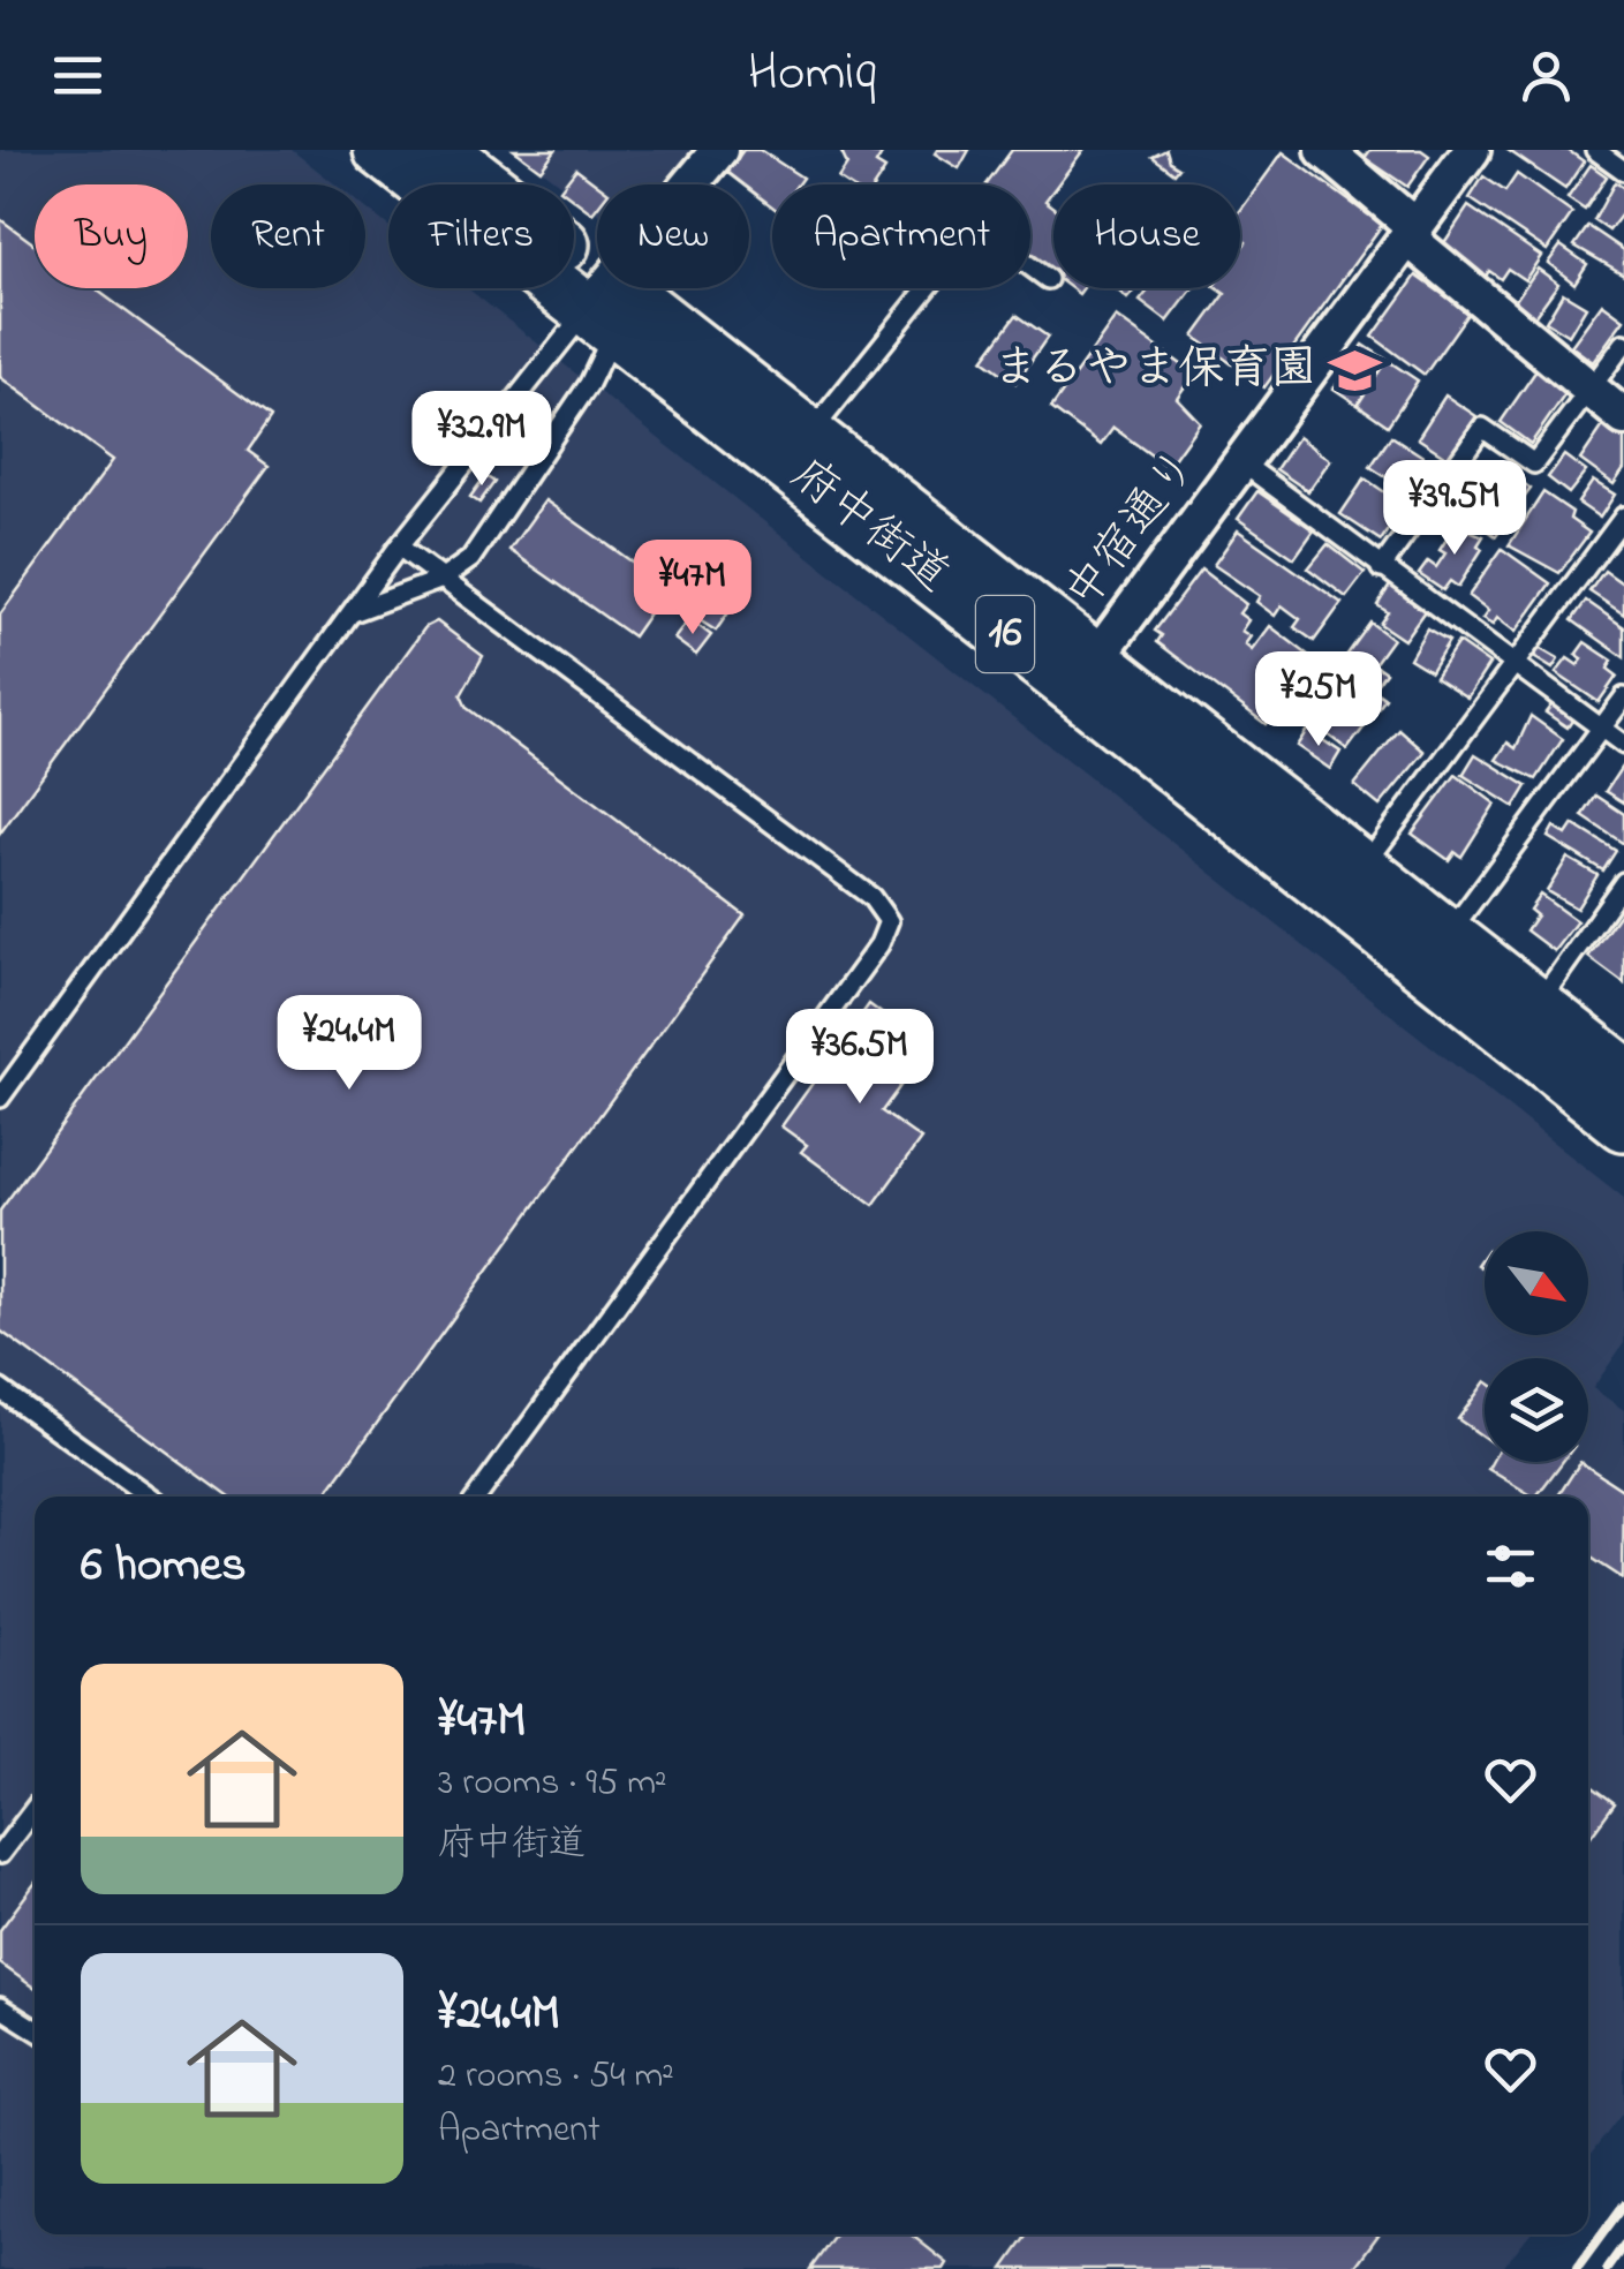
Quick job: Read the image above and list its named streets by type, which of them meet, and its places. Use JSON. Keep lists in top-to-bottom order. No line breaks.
{"streets":{"main road":["府中街道","16"],"street":["中宿通り"]},"crossings":[["府中街道","中宿通り"]],"places":{"school or university":["まるやま保育園"]},"north":"bottom right","page":{"header":"Homiq","chip":["Buy","Rent","Filters","New","Apartment","House"],"price":["¥32.9M","¥39.5M","¥47M","¥25M","¥24.4M","¥36.5M"],"heading":"6 homes","list":[{"name":"¥47M","note":"3 rooms · 95 m² · 府中街道"},{"name":"¥24.4M","note":"2 rooms · 54 m² · Apartment"}]}}
